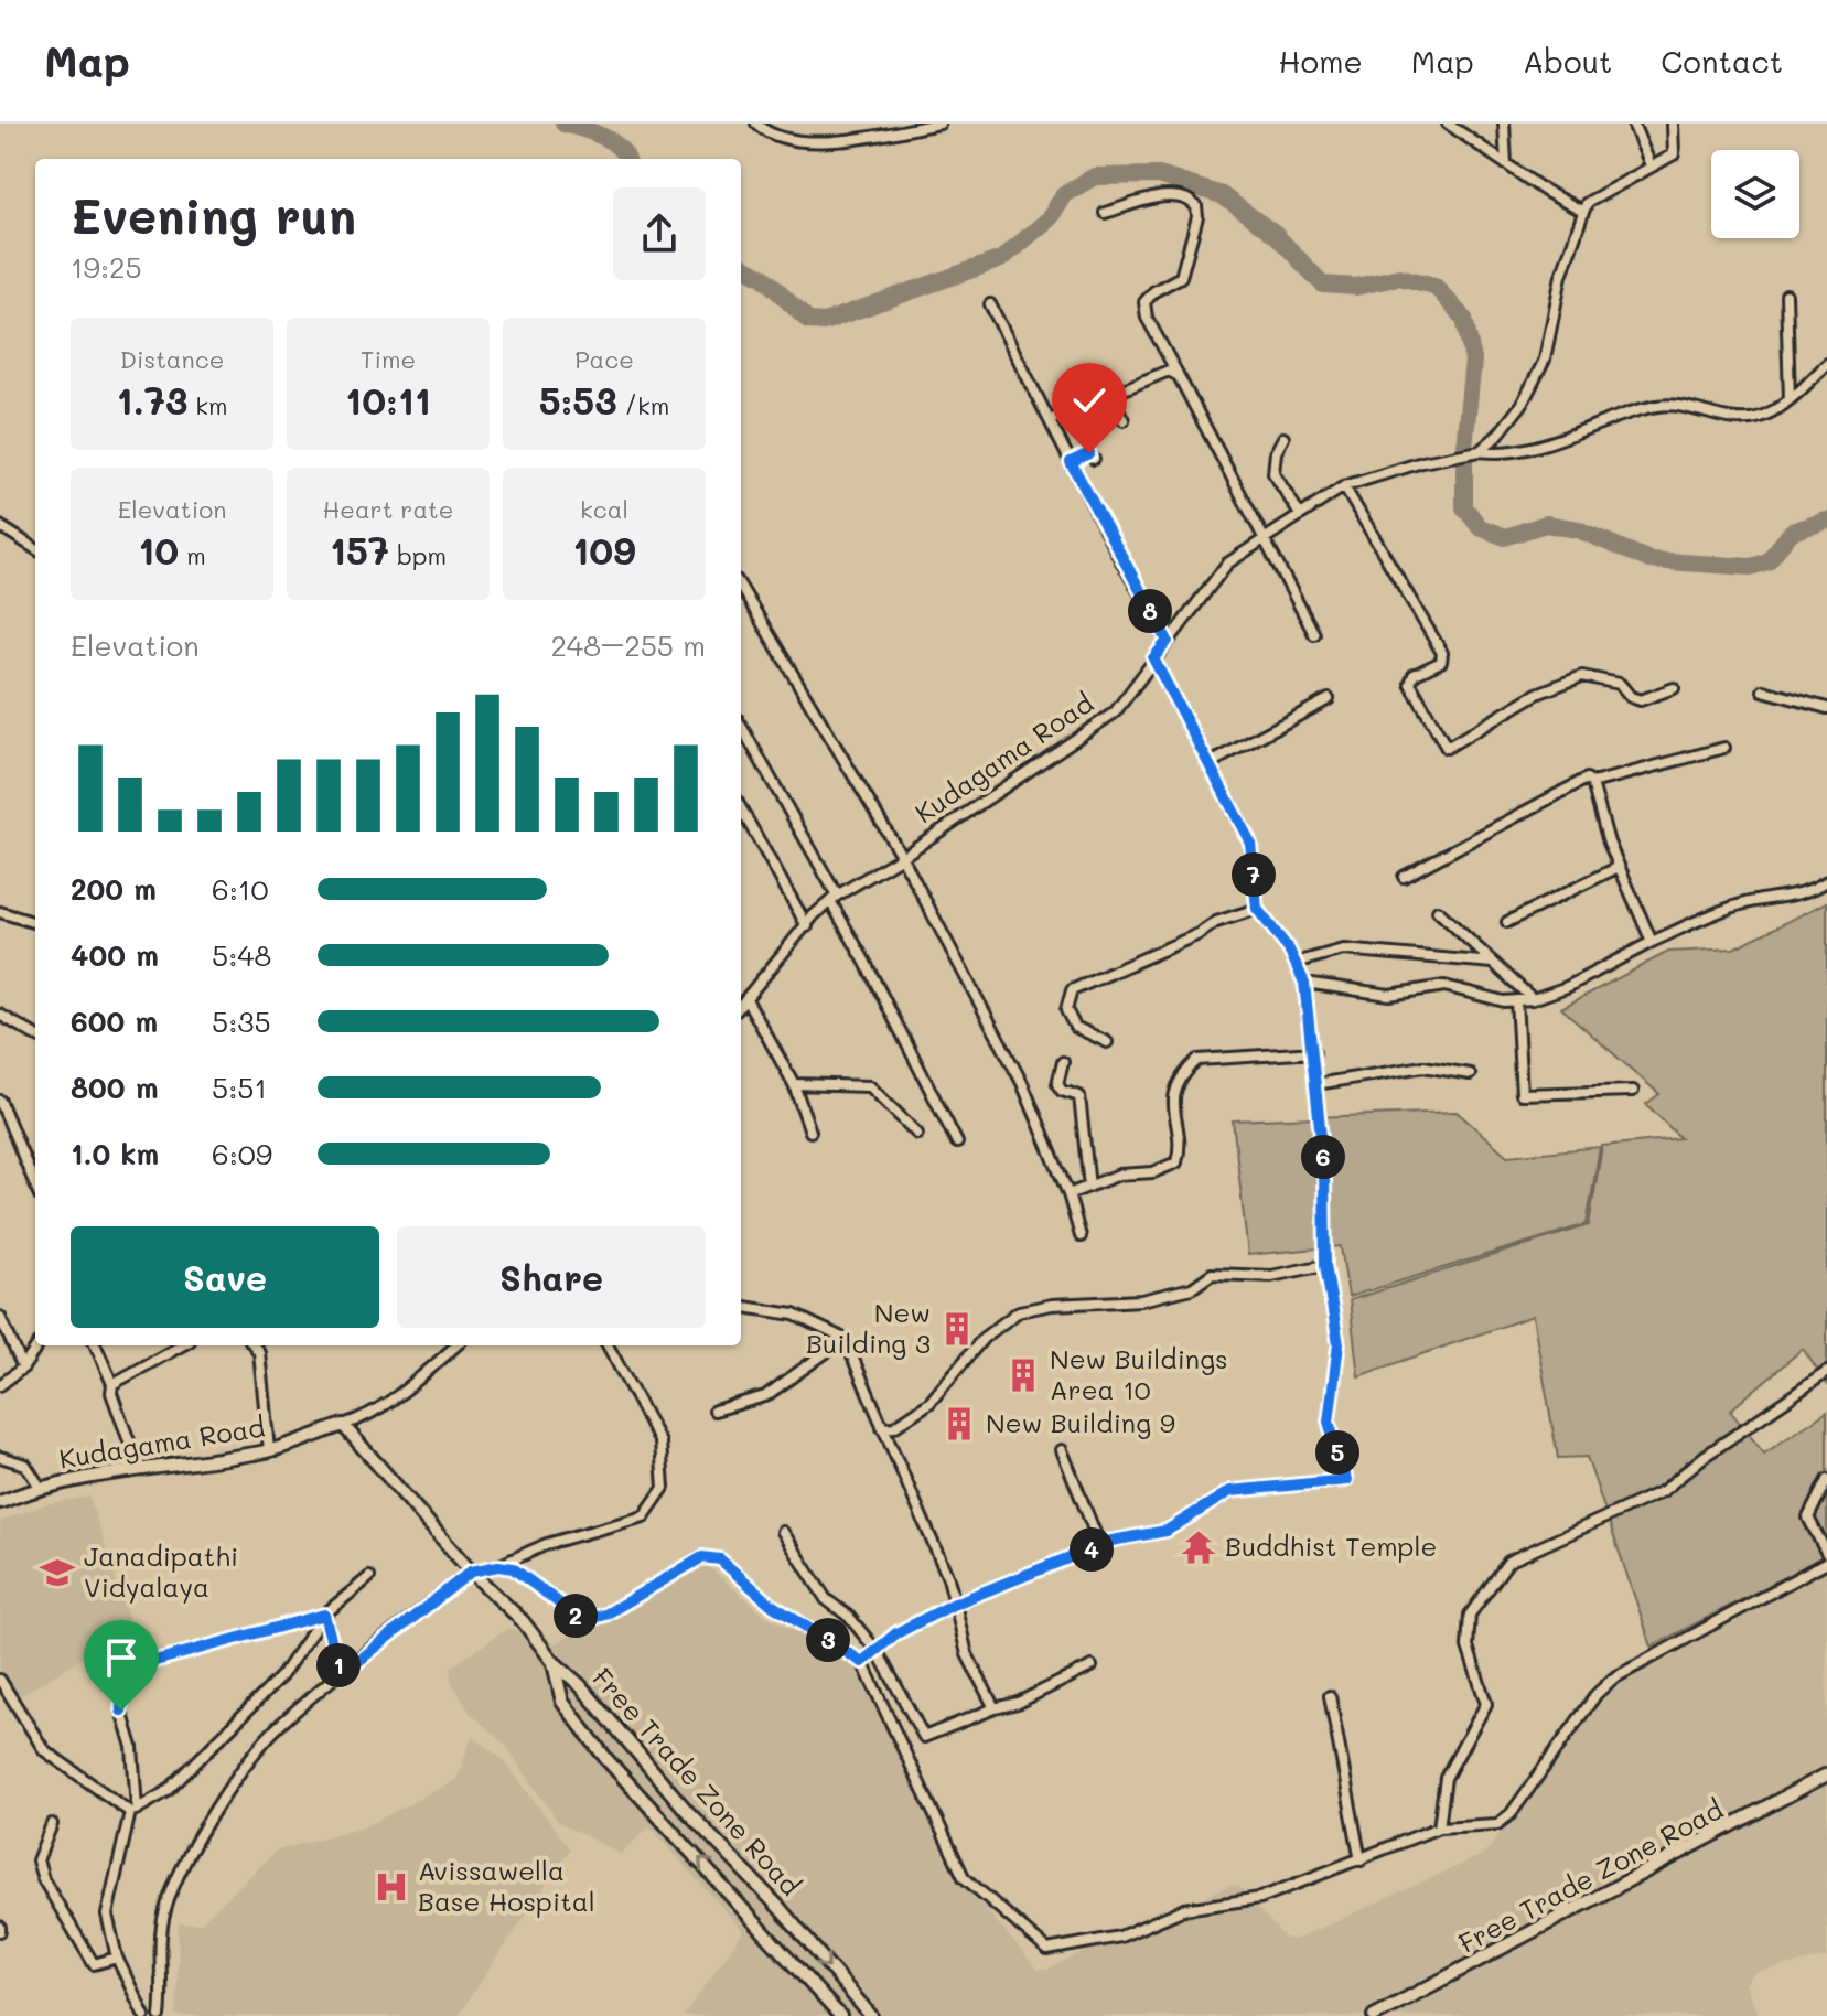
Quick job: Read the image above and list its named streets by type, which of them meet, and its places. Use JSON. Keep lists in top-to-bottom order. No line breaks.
{"streets":{"street":["Kudagama Road","Free Trade Zone Road"]},"crossings":[["Kudagama Road","Free Trade Zone Road"]],"places":{"building":["New Building 3","New Buildings Area 10","New Building 9"],"temple":["Buddhist Temple"],"school or university":["Janadipathi Vidyalaya"],"hospital":["Avissawella Base Hospital"]},"page":{"header":"Map","nav":["Home","Map","About","Contact"],"heading":["Evening run","19:25"],"stats":[["Distance","1.73 km"],["Time","10:11"],["Pace","5:53 /km"],["Elevation","10 m"],["Heart rate","157 bpm"],["kcal","109"]],"pins":["8","7","6","5","4","2","3","1"],"chart":["Elevation","248–255 m"],"list":[{"name":"200 m","note":"6:10"},{"name":"400 m","note":"5:48"},{"name":"600 m","note":"5:35"},{"name":"800 m","note":"5:51"},{"name":"1.0 km","note":"6:09"}],"buttons":["Save","Share"]}}
